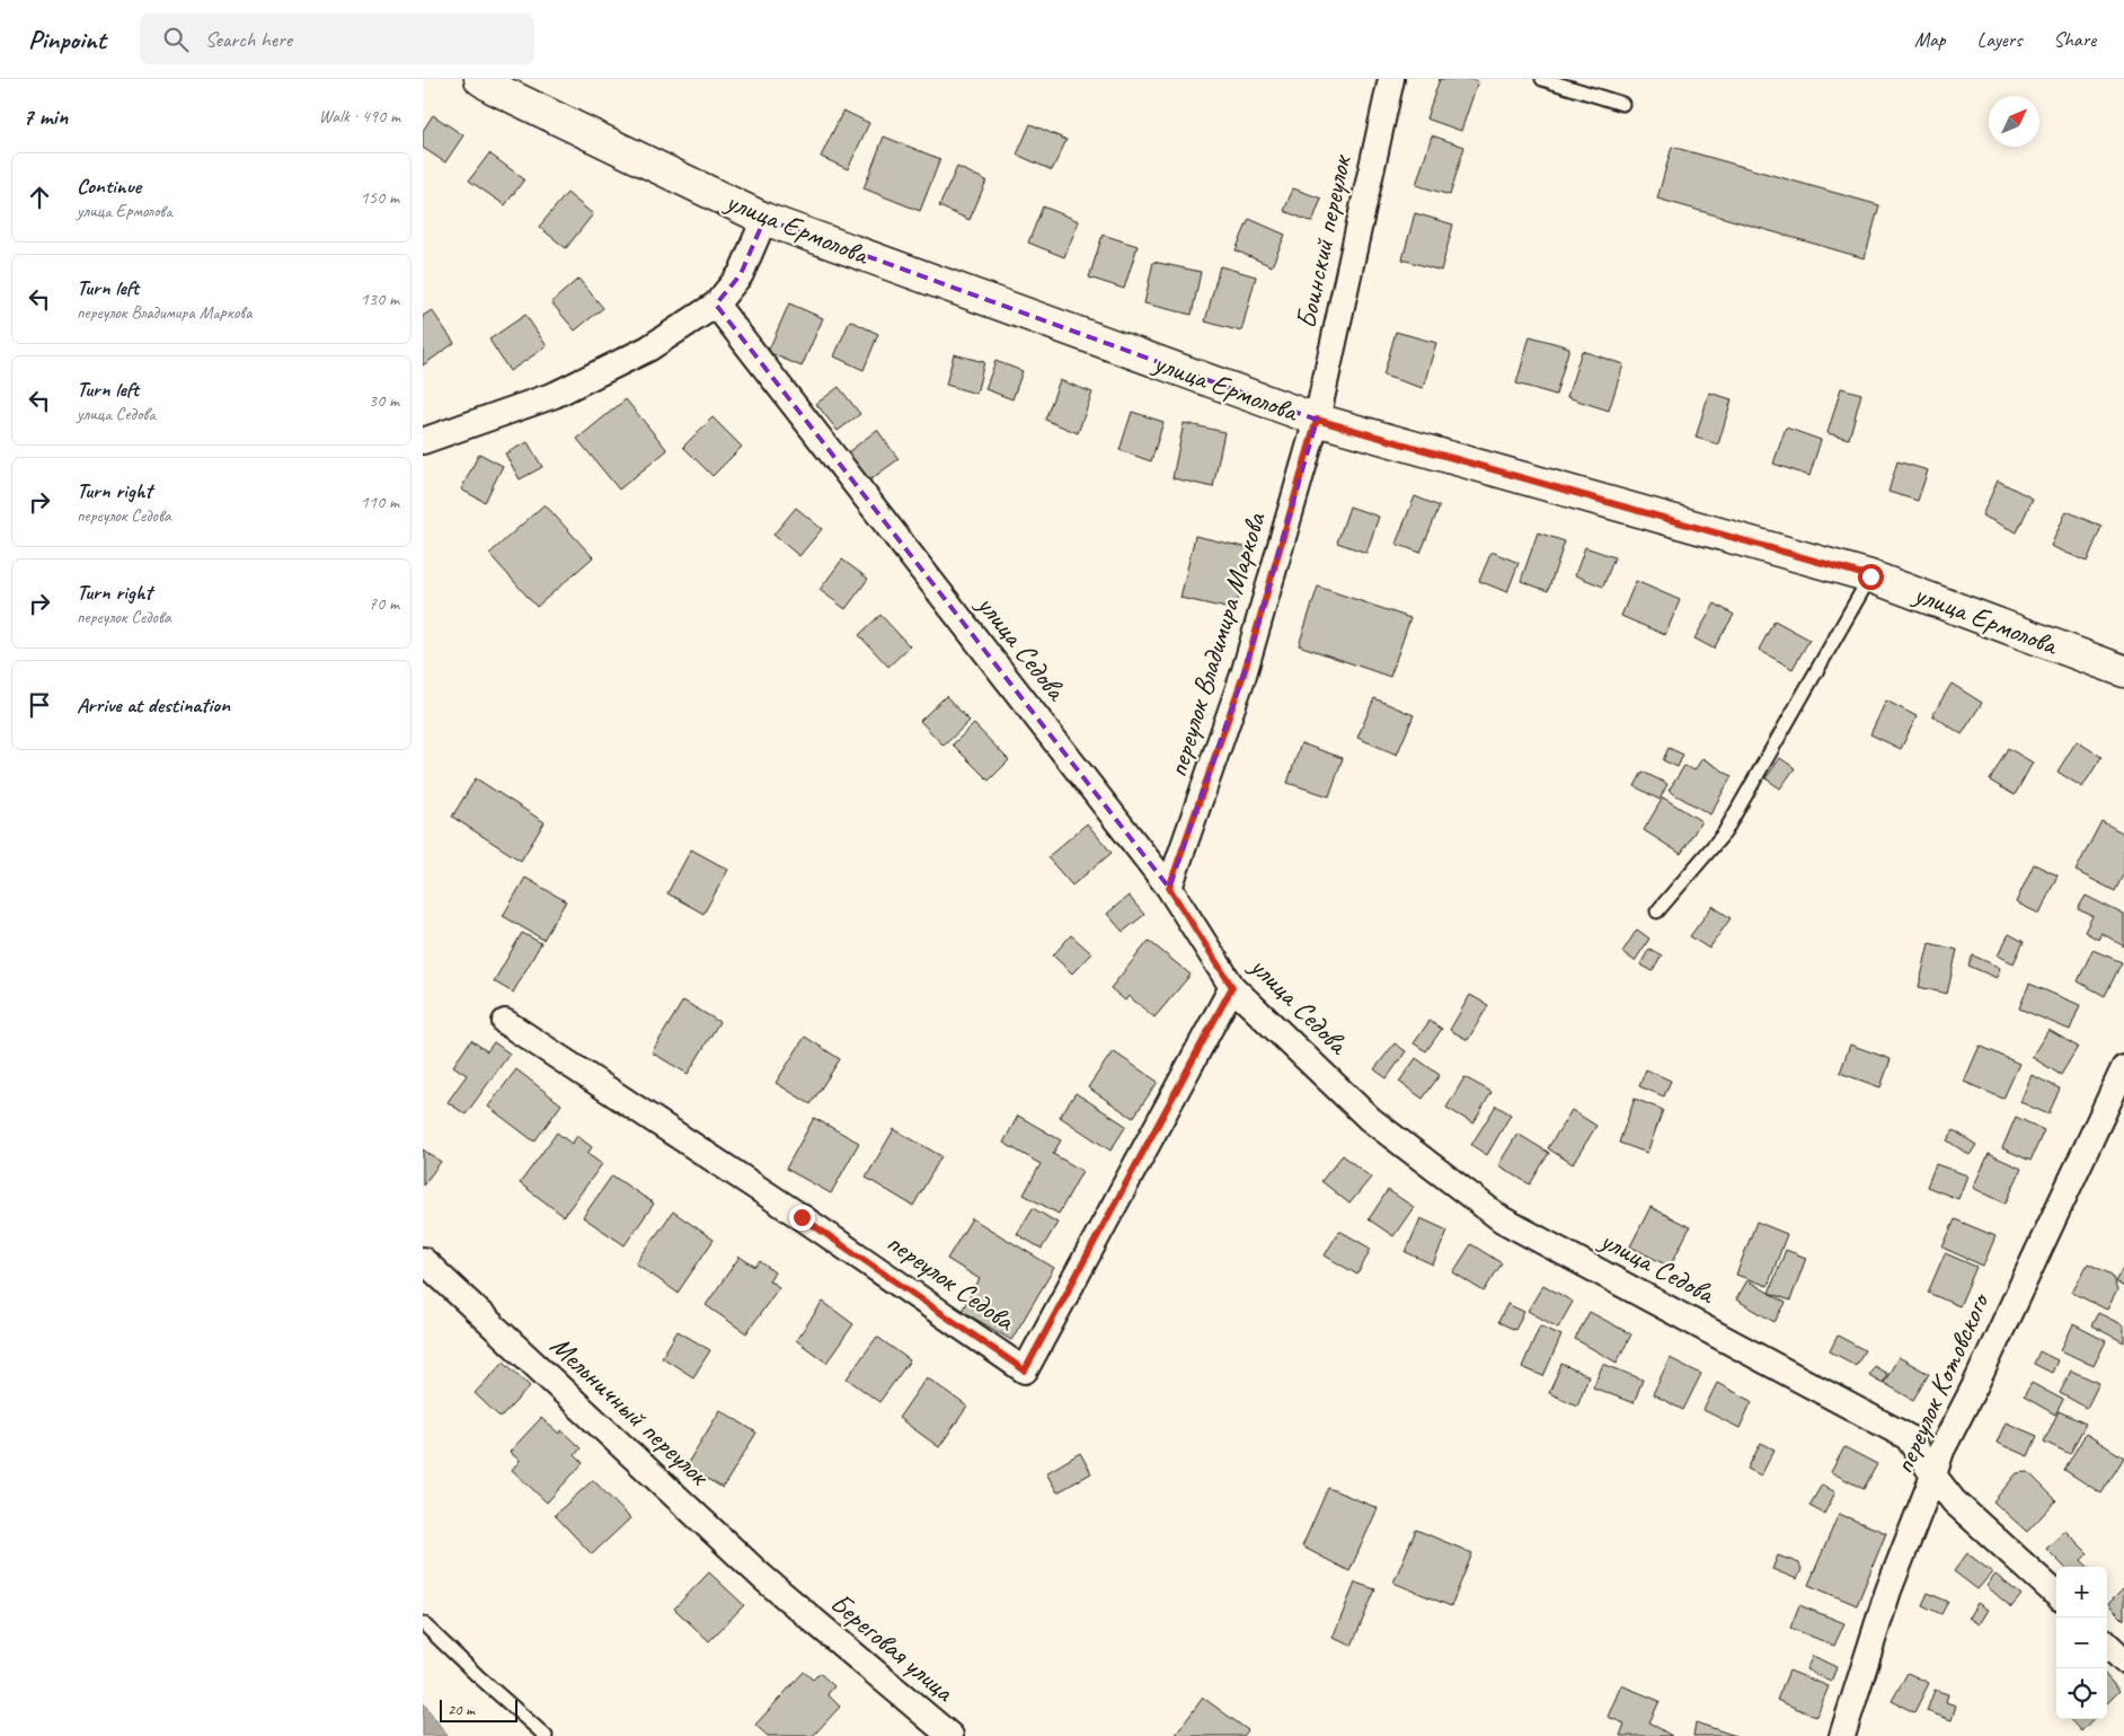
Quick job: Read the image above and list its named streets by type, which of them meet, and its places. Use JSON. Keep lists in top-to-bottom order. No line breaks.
{"streets":{"street":["улица Ермолова","Боинский переулок","переулок Владимира Маркова","улица Седова","переулок Седова","переулок Котовского","Мельничный переулок","Береговая улица"]},"crossings":[["улица Ермолова","Боинский переулок"],["улица Ермолова","переулок Владимира Маркова"],["Боинский переулок","переулок Владимира Маркова"],["переулок Владимира Маркова","улица Седова"],["улица Седова","переулок Седова"],["улица Седова","переулок Котовского"],["Мельничный переулок","Береговая улица"]],"scale_bar":"20 m","north":"top right","page":{"header":"Pinpoint","search":"Search here","nav":["Map","Layers","Share"],"heading":["7 min","Walk · 490 m"],"list":[["Continue","улица Ермолова","150 m"],["Turn left","переулок Владимира Маркова","130 m"],["Turn left","улица Седова","30 m"],["Turn right","переулок Седова","110 m"],["Turn right","переулок Седова","70 m"],"Arrive at destination"],"map_buttons":["+","−"],"scale":"20 m"}}
